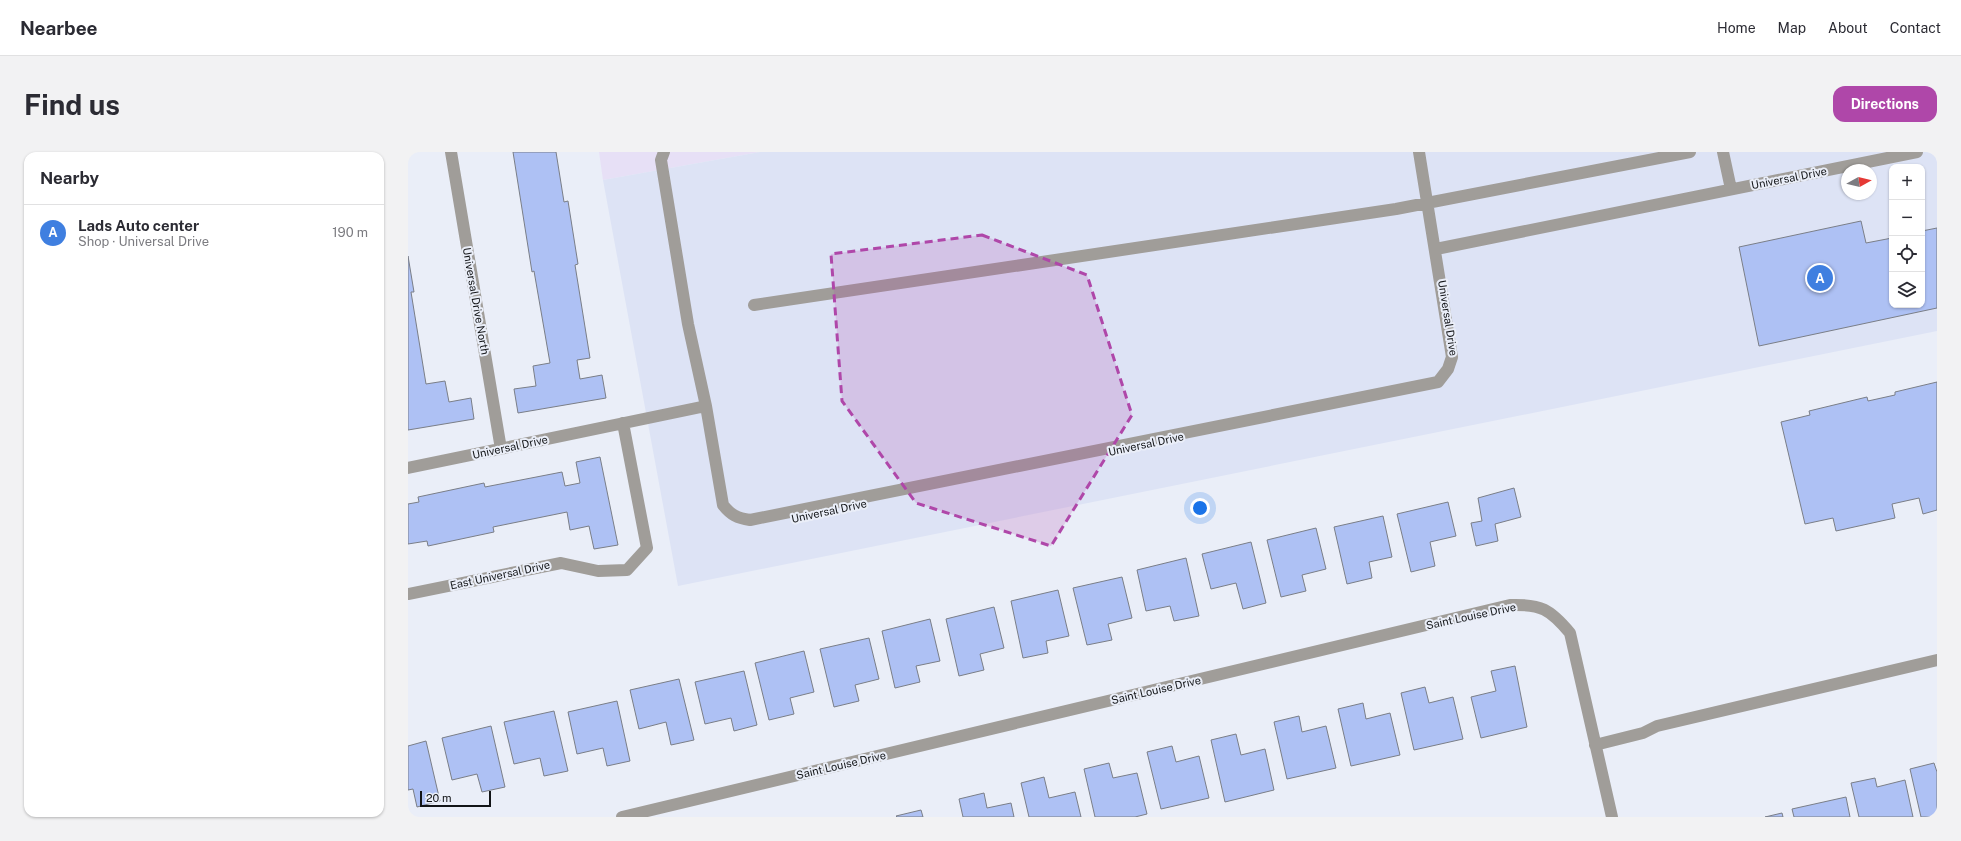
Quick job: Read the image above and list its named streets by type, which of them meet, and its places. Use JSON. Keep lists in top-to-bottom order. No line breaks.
{"streets":{"street":["Universal Drive","Universal Drive North","East Universal Drive","Saint Louise Drive"]},"crossings":[["Universal Drive","Universal Drive North"],["Universal Drive","East Universal Drive"]],"scale_bar":"20 m","north":"right","page":{"header":"Nearbee","nav":["Home","Map","About","Contact"],"buttons":"Directions","title":"Find us","heading":"Nearby","map_buttons":["+","−"],"list":[{"mark":"A","name":"Lads Auto center","note":"Shop · Universal Drive","value":"190 m"}],"pins":"A","scale":"20 m"}}
